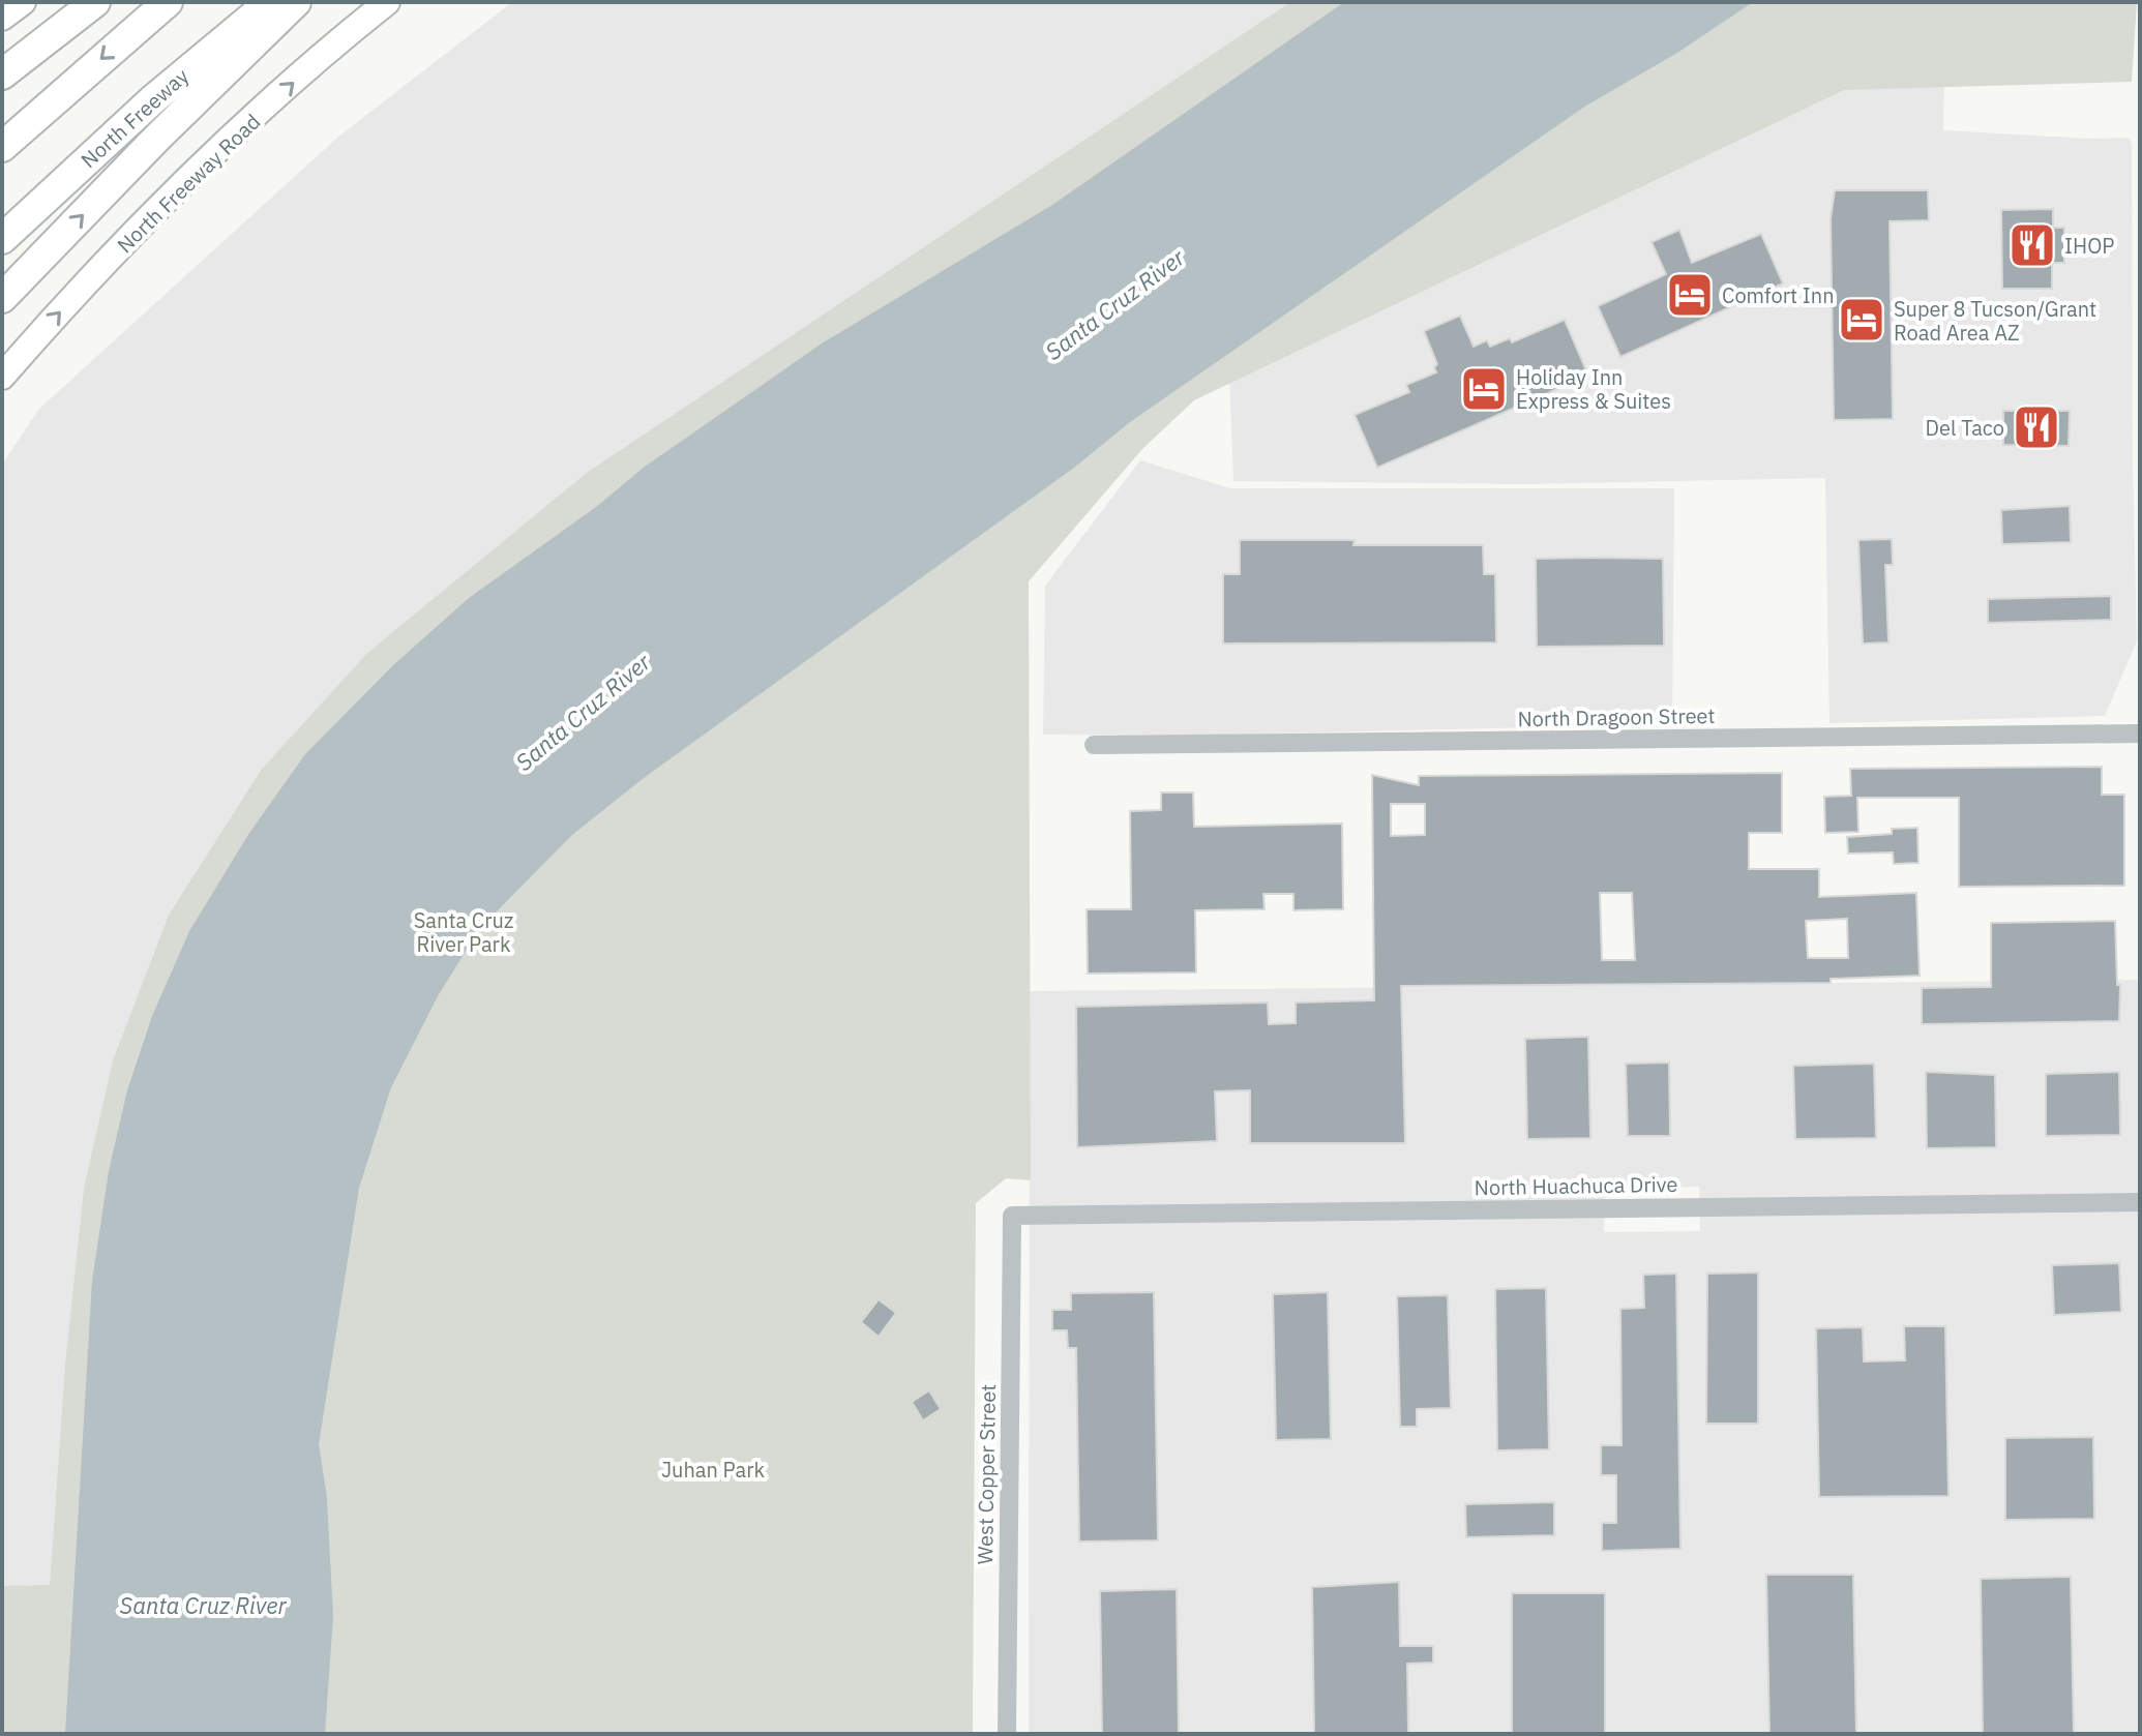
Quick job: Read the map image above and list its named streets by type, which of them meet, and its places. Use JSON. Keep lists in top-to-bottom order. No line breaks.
{"streets":{"highway":["North Freeway"],"main road":["North Freeway Road"],"street":["North Dragoon Street","North Huachuca Drive","West Copper Street"]},"crossings":[["North Huachuca Drive","West Copper Street"]],"one_way":["North Freeway Road"],"water":["Santa Cruz River"],"parks":["Santa Cruz River Park","Juhan Park"],"places":{"restaurant":["IHOP","Del Taco"],"hotel":["Comfort Inn","Super 8 Tucson/Grant Road Area AZ","Holiday Inn Express & Suites"]}}
